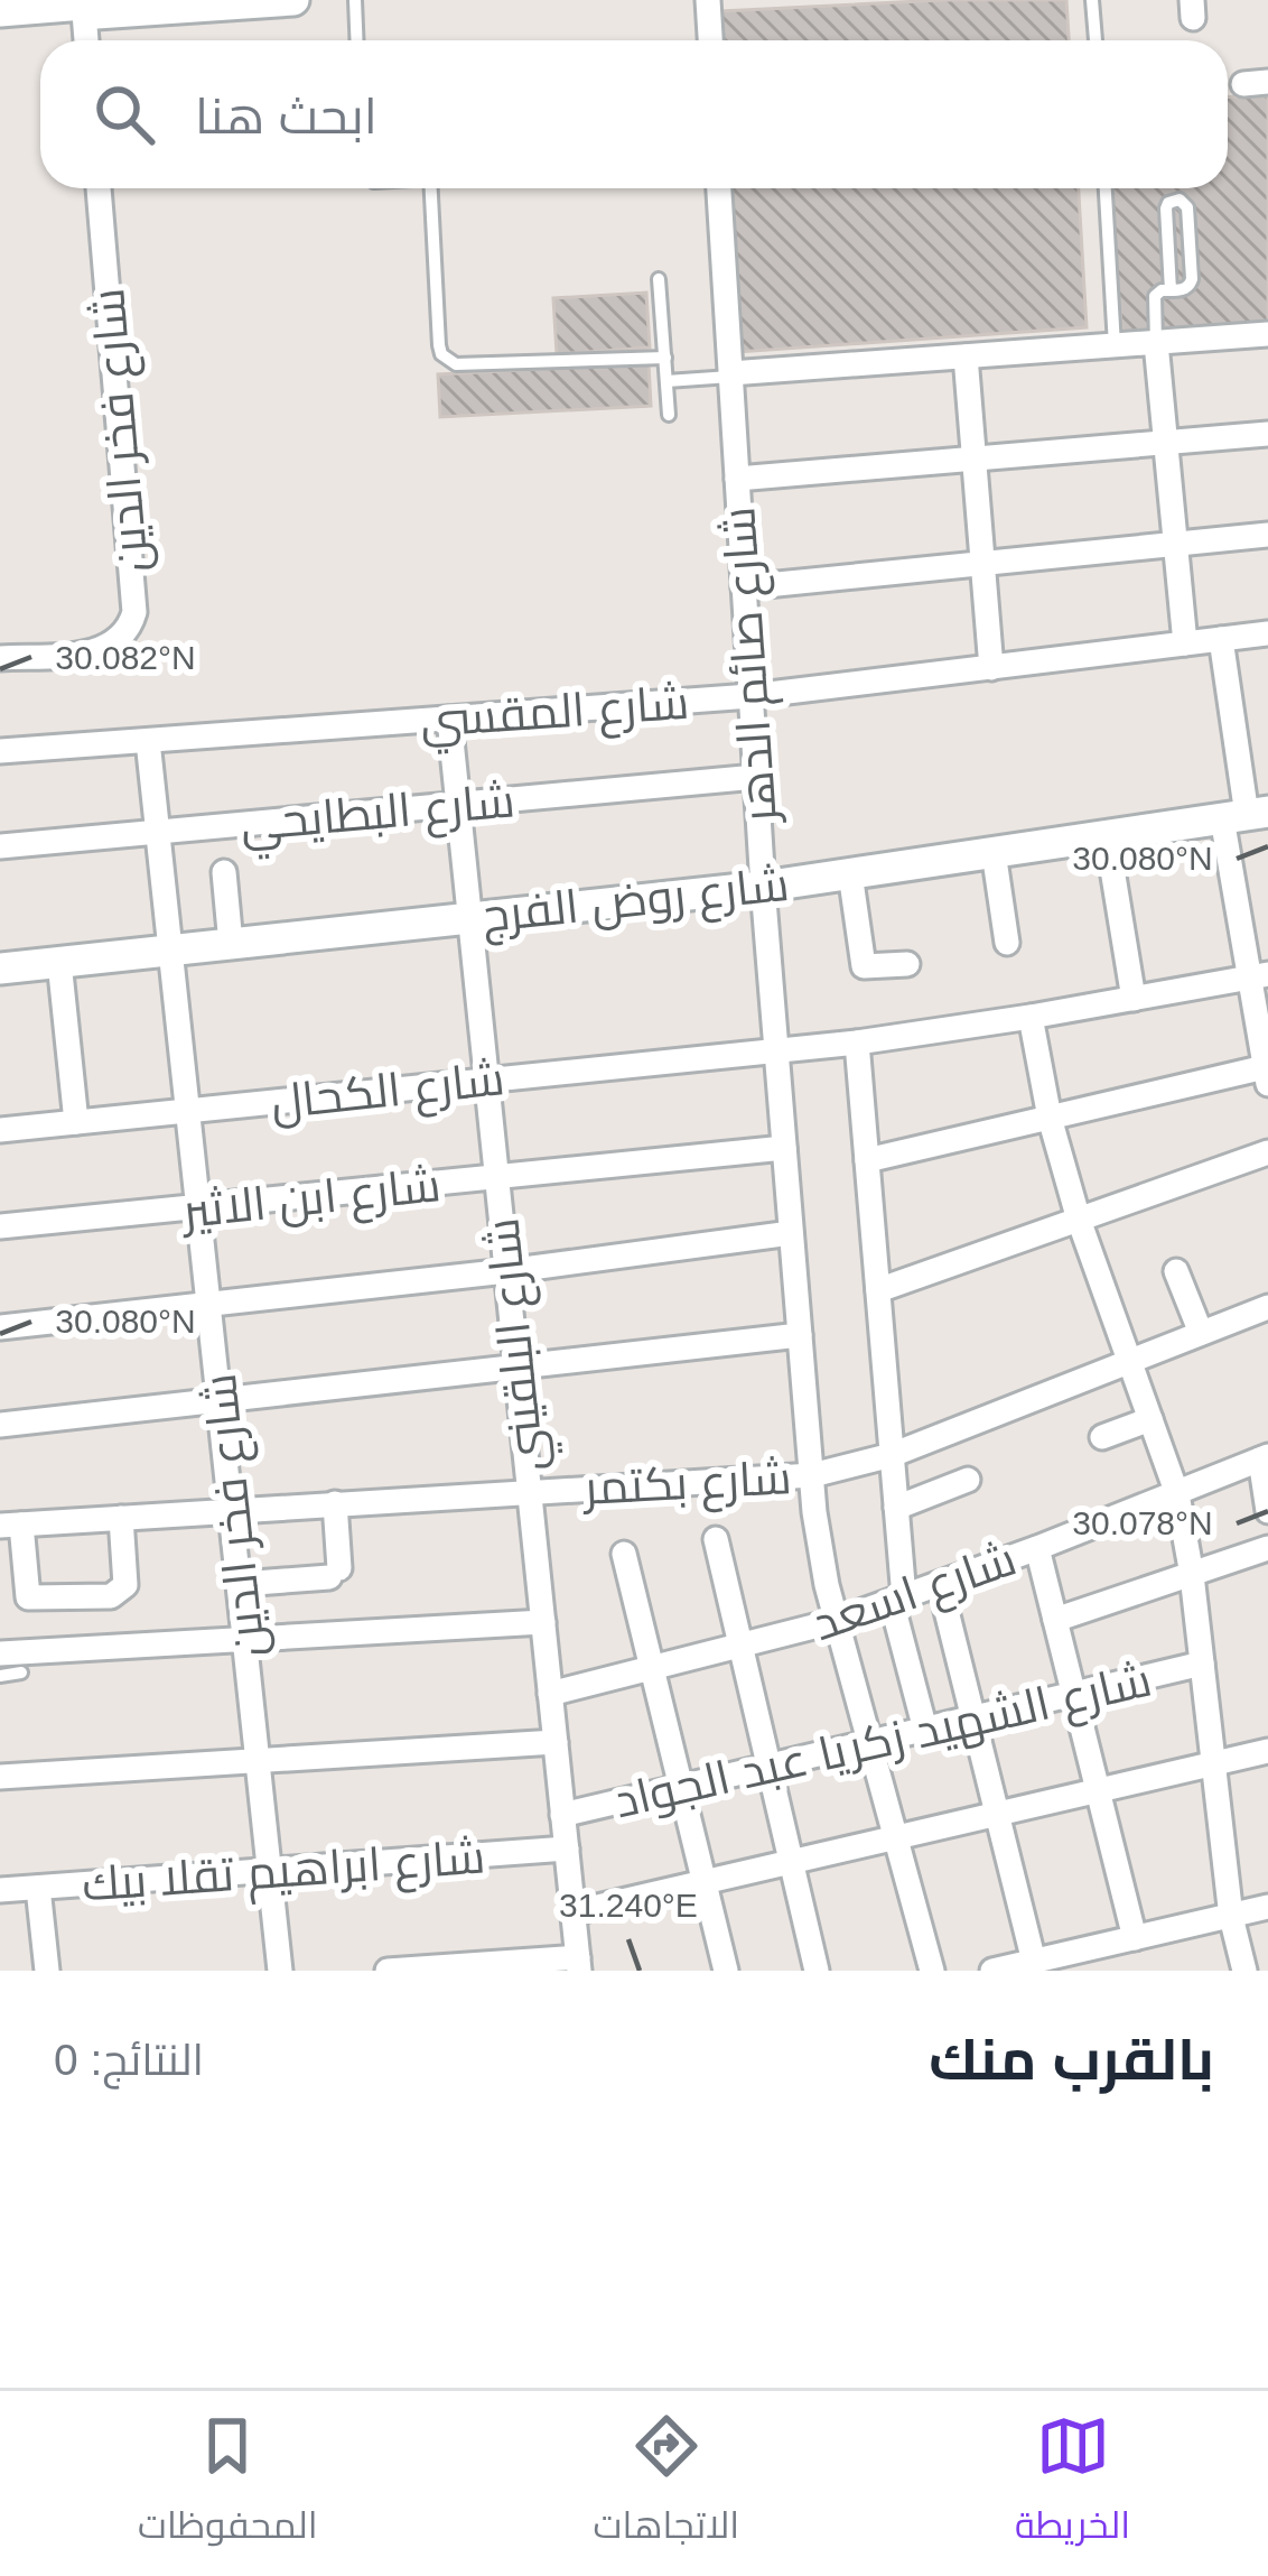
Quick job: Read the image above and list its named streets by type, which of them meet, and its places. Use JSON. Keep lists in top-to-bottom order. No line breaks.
{"streets":{"street":["شارع فخر الدين","شارع صائم الدهر","شارع المقسي","شارع البطايحي","شارع روض الفرج","شارع الكحال","شارع ابن الاثير","شارع البلقيني","شارع بكتمر","شارع اسعد","شارع الشهيد زكريا عبد الجواد","شارع ابراهيم تقلا بيك"]},"crossings":[["شارع فخر الدين","شارع المقسي"],["شارع فخر الدين","شارع البطايحي"],["شارع فخر الدين","شارع روض الفرج"],["شارع فخر الدين","شارع الكحال"],["شارع فخر الدين","شارع ابن الاثير"],["شارع فخر الدين","شارع بكتمر"],["شارع فخر الدين","شارع ابراهيم تقلا بيك"],["شارع صائم الدهر","شارع المقسي"],["شارع صائم الدهر","شارع البطايحي"],["شارع صائم الدهر","شارع روض الفرج"],["شارع صائم الدهر","شارع الكحال"],["شارع صائم الدهر","شارع ابن الاثير"],["شارع صائم الدهر","شارع بكتمر"],["شارع صائم الدهر","شارع اسعد"],["شارع صائم الدهر","شارع الشهيد زكريا عبد الجواد"],["شارع المقسي","شارع البلقيني"],["شارع البطايحي","شارع البلقيني"],["شارع روض الفرج","شارع البلقيني"],["شارع الكحال","شارع البلقيني"],["شارع ابن الاثير","شارع البلقيني"],["شارع البلقيني","شارع بكتمر"],["شارع البلقيني","شارع اسعد"],["شارع البلقيني","شارع الشهيد زكريا عبد الجواد"],["شارع البلقيني","شارع ابراهيم تقلا بيك"]],"page":{"search":"ابحث هنا","heading":["بالقرب منك","النتائج: 0"],"nav":["الخريطة","الاتجاهات","المحفوظات"]},"coordinates":["30.082°N","30.080°N","30.078°N","31.240°E"]}
